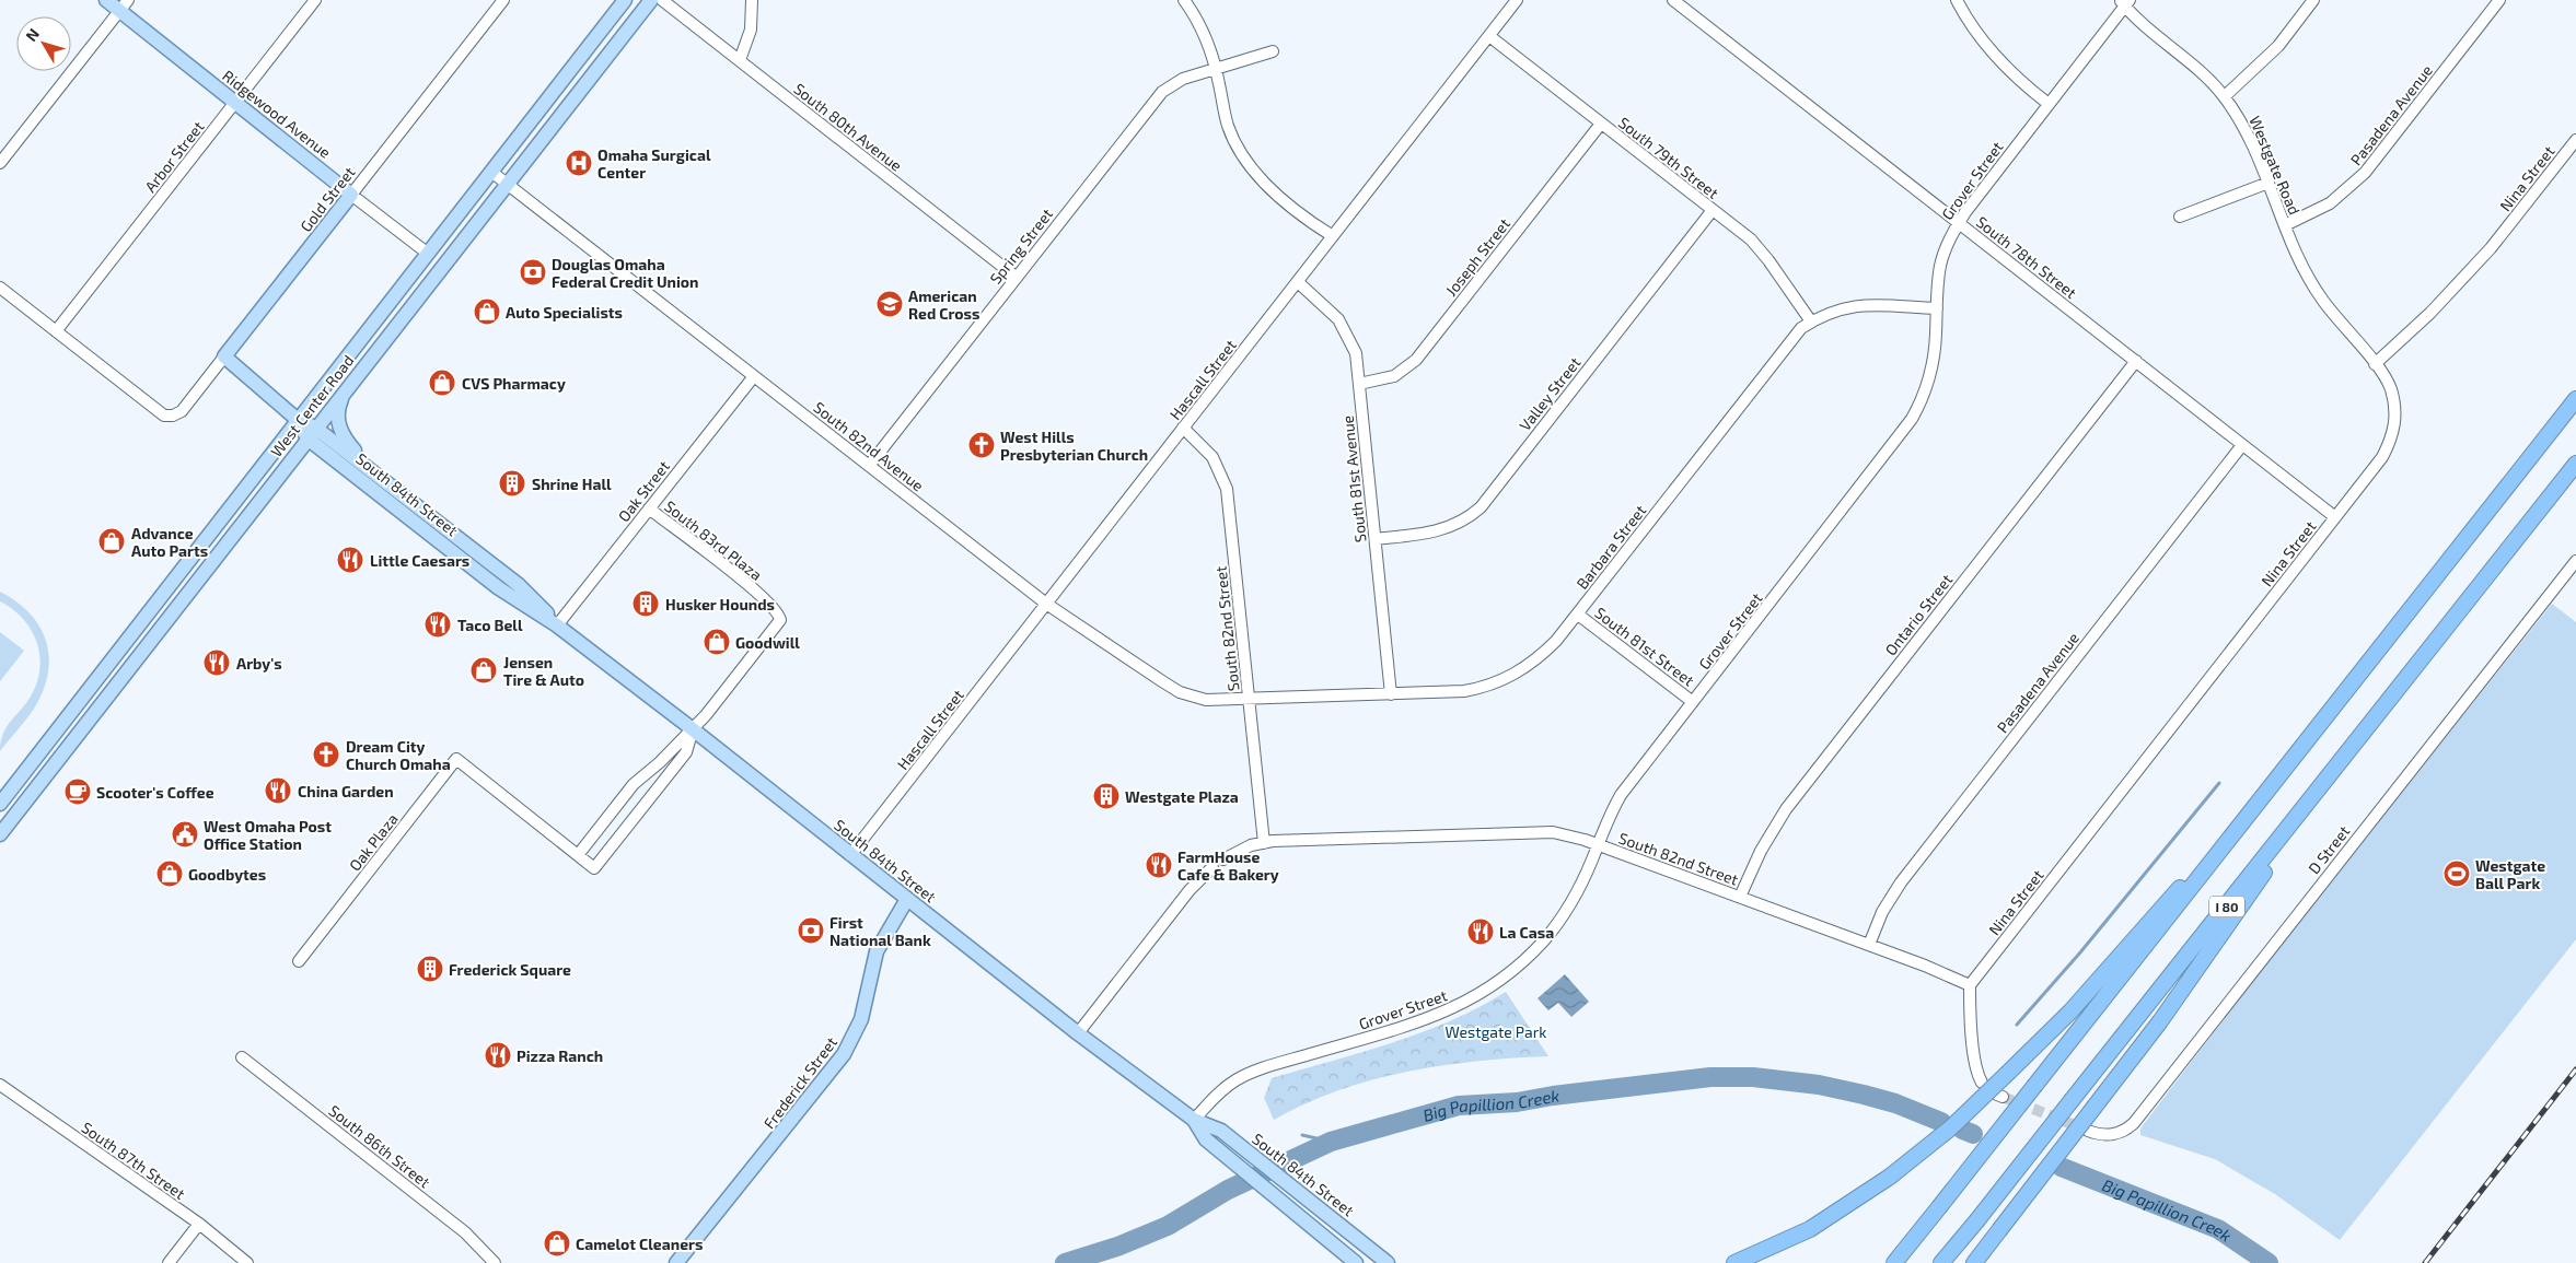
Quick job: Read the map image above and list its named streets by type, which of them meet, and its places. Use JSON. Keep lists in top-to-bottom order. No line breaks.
{"streets":{"highway":["I 80"],"main road":["Ridgewood Avenue","Gold Street","West Center Road","South 84th Street","Frederick Street"],"street":["Pasadena Avenue","South 80th Avenue","Arbor Street","South 79th Street","Westgate Road","Nina Street","Grover Street","Spring Street","Joseph Street","South 78th Street","Hascall Street","Valley Street","South 82nd Avenue","South 81st Avenue","Oak Street","South 83rd Plaza","Barbara Street","Ontario Street","South 82nd Street","South 81st Street","Oak Plaza","D Street","South 86th Street","South 87th Street"]},"crossings":[["Ridgewood Avenue","Arbor Street"],["Ridgewood Avenue","Gold Street"],["Ridgewood Avenue","West Center Road"],["Pasadena Avenue","Westgate Road"],["Pasadena Avenue","South 78th Street"],["Pasadena Avenue","South 82nd Street"],["South 80th Avenue","Spring Street"],["Arbor Street","Gold Street"],["South 79th Street","Joseph Street"],["South 79th Street","Hascall Street"],["South 79th Street","Valley Street"],["South 79th Street","Barbara Street"],["Westgate Road","Nina Street"],["Westgate Road","Grover Street"],["Nina Street","South 78th Street"],["Nina Street","South 82nd Street"],["Grover Street","South 78th Street"],["Grover Street","South 84th Street"],["Grover Street","Barbara Street"],["Grover Street","South 82nd Street"],["Grover Street","South 81st Street"],["Gold Street","South 84th Street"],["Spring Street","South 82nd Avenue"],["Joseph Street","South 81st Avenue"],["South 78th Street","Ontario Street"],["Hascall Street","South 82nd Avenue"],["Hascall Street","South 81st Avenue"],["Hascall Street","South 84th Street"],["Hascall Street","South 82nd Street"],["Valley Street","South 81st Avenue"],["West Center Road","South 82nd Avenue"],["West Center Road","South 84th Street"],["South 82nd Avenue","Oak Street"],["South 82nd Avenue","Barbara Street"],["South 82nd Avenue","South 82nd Street"],["South 81st Avenue","Barbara Street"],["Oak Street","South 84th Street"],["Oak Street","South 83rd Plaza"],["South 84th Street","South 83rd Plaza"],["South 84th Street","Oak Plaza"],["South 84th Street","Frederick Street"],["South 83rd Plaza","Oak Plaza"],["Barbara Street","South 82nd Street"],["Barbara Street","South 81st Street"],["Ontario Street","South 82nd Street"]],"water":["Big Papillion Creek"],"parks":["Westgate Park"],"places":{"hospital":["Omaha Surgical Center"],"bank":["Douglas Omaha Federal Credit Union","First National Bank"],"school or university":["American Red Cross"],"shop":["Auto Specialists","CVS Pharmacy","Advance Auto Parts","Goodwill","Jensen Tire & Auto","Goodbytes","Camelot Cleaners"],"church":["West Hills Presbyterian Church","Dream City Church Omaha"],"building":["Shrine Hall","Husker Hounds","Westgate Plaza","Frederick Square"],"restaurant":["Little Caesars","Taco Bell","Arby's","China Garden","FarmHouse Cafe & Bakery","La Casa","Pizza Ranch"],"cafe":["Scooter's Coffee"],"public building":["West Omaha Post Office Station"],"sports":["Westgate Ball Park"]},"north":"top left"}
